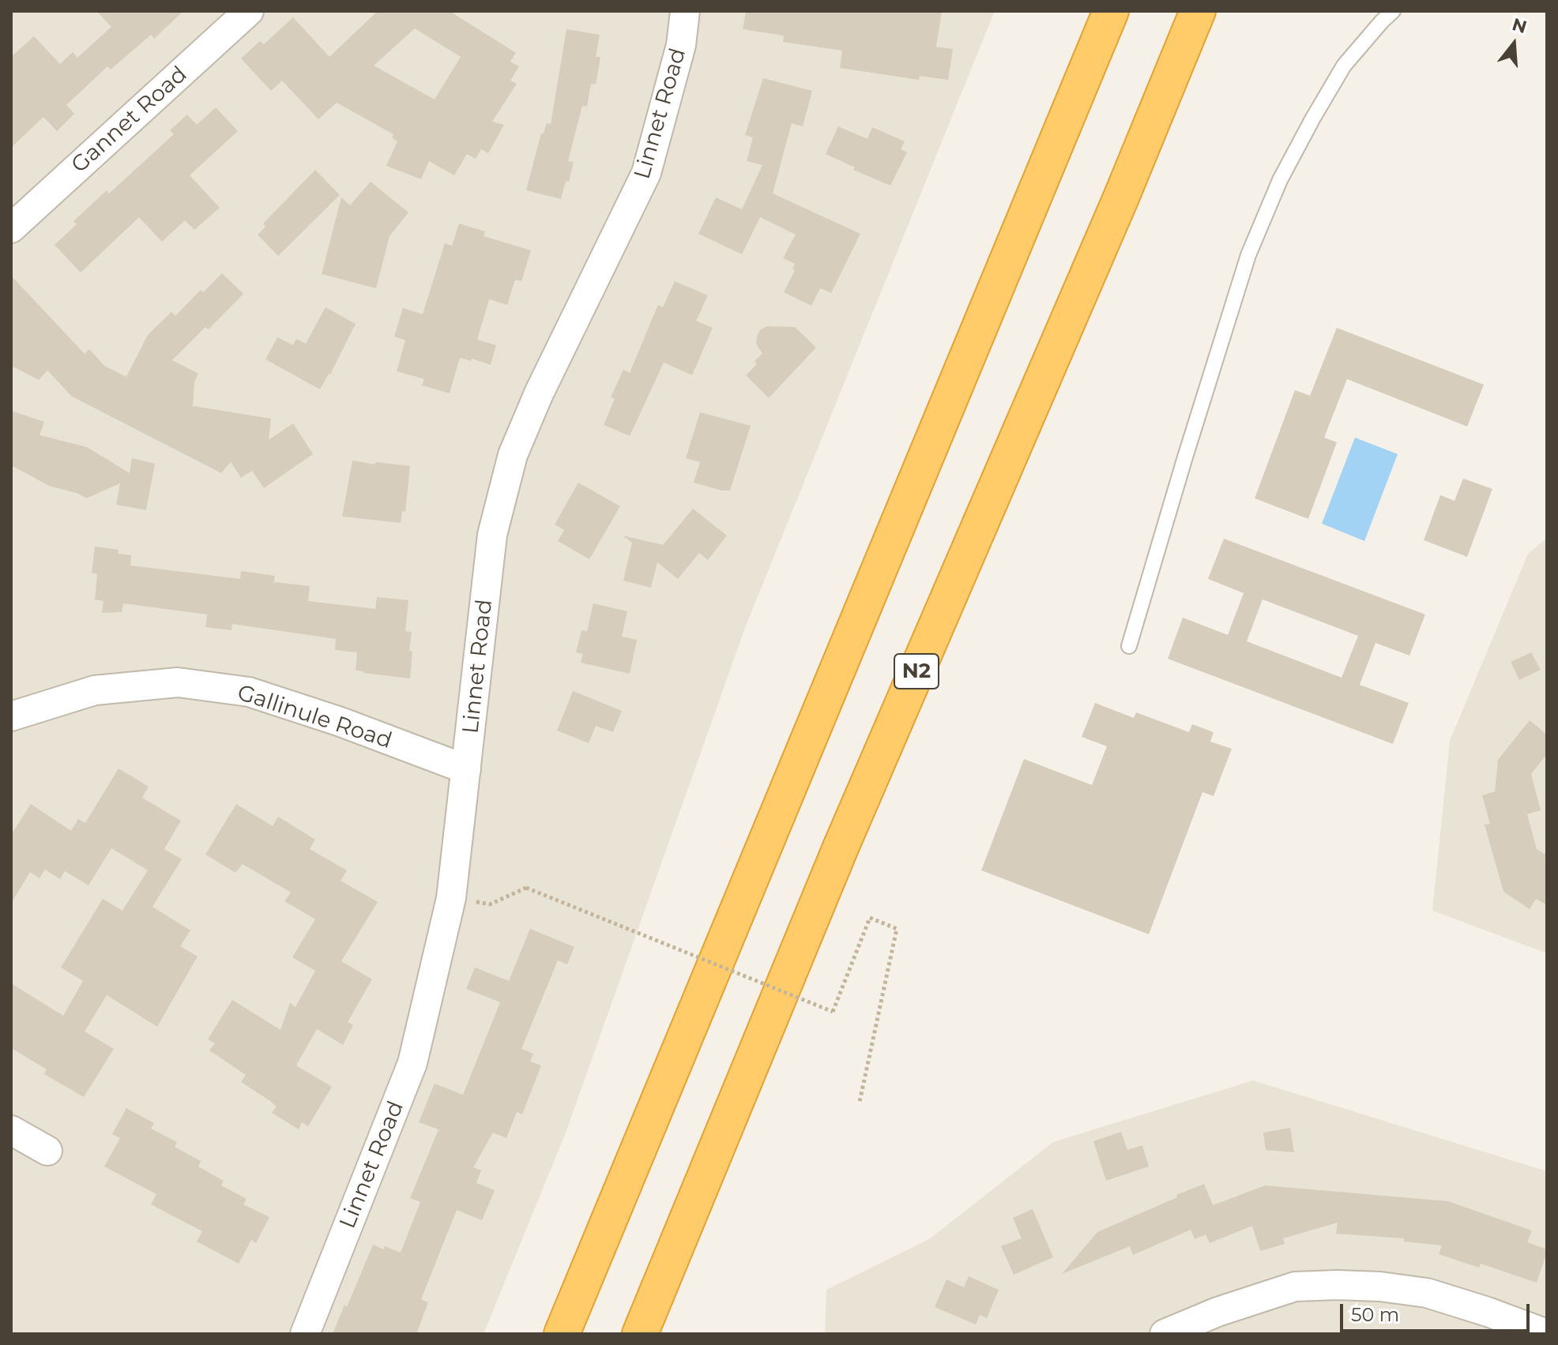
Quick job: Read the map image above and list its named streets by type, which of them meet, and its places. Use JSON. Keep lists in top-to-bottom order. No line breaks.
{"streets":{"highway":["N2"],"street":["Linnet Road","Gannet Road","Gallinule Road"]},"crossings":[["Linnet Road","Gallinule Road"]],"scale_bar":"50 m","north":"top"}
